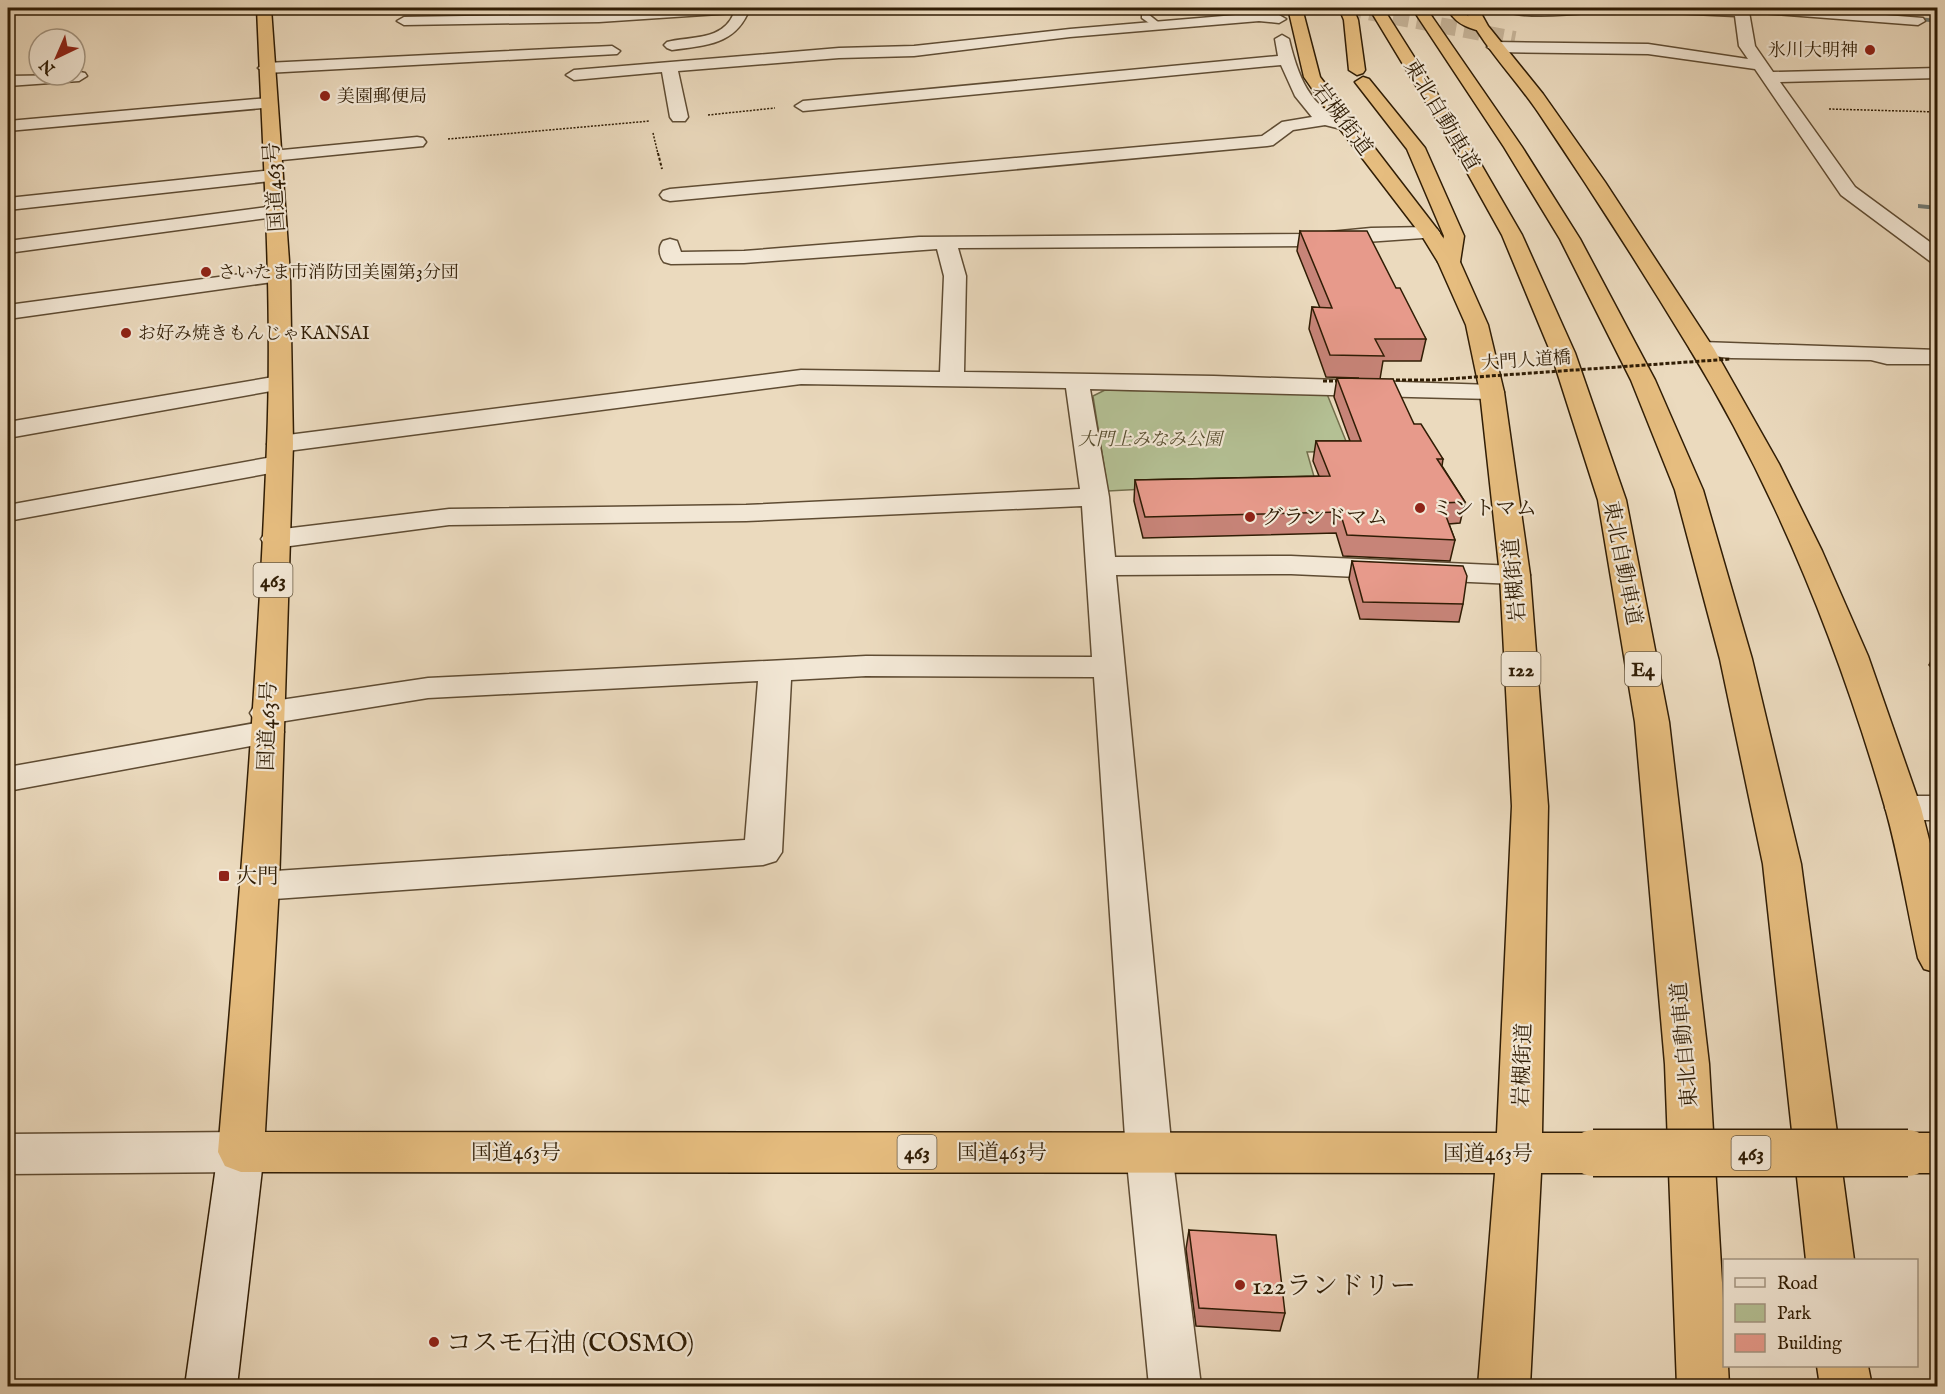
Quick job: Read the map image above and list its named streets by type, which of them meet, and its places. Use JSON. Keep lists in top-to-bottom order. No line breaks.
{"streets":{"highway":["東北自動車道","岩槻街道","国道463号","463","122","E4"],"path":["大門人道橋"]},"crossings":[["岩槻街道","国道463号"]],"parks":["大門上みなみ公園"],"places":{"other":["氷川大明神","美園郵便局","さいたま市消防団美園第3分団","お好み焼きもんじゃKANSAI","ミントマム","グランドマム","122ランドリー","コスモ石油 (COSMO)"],"transit":["大門"]},"legend":["Road","Park","Building"],"north":"bottom left"}
